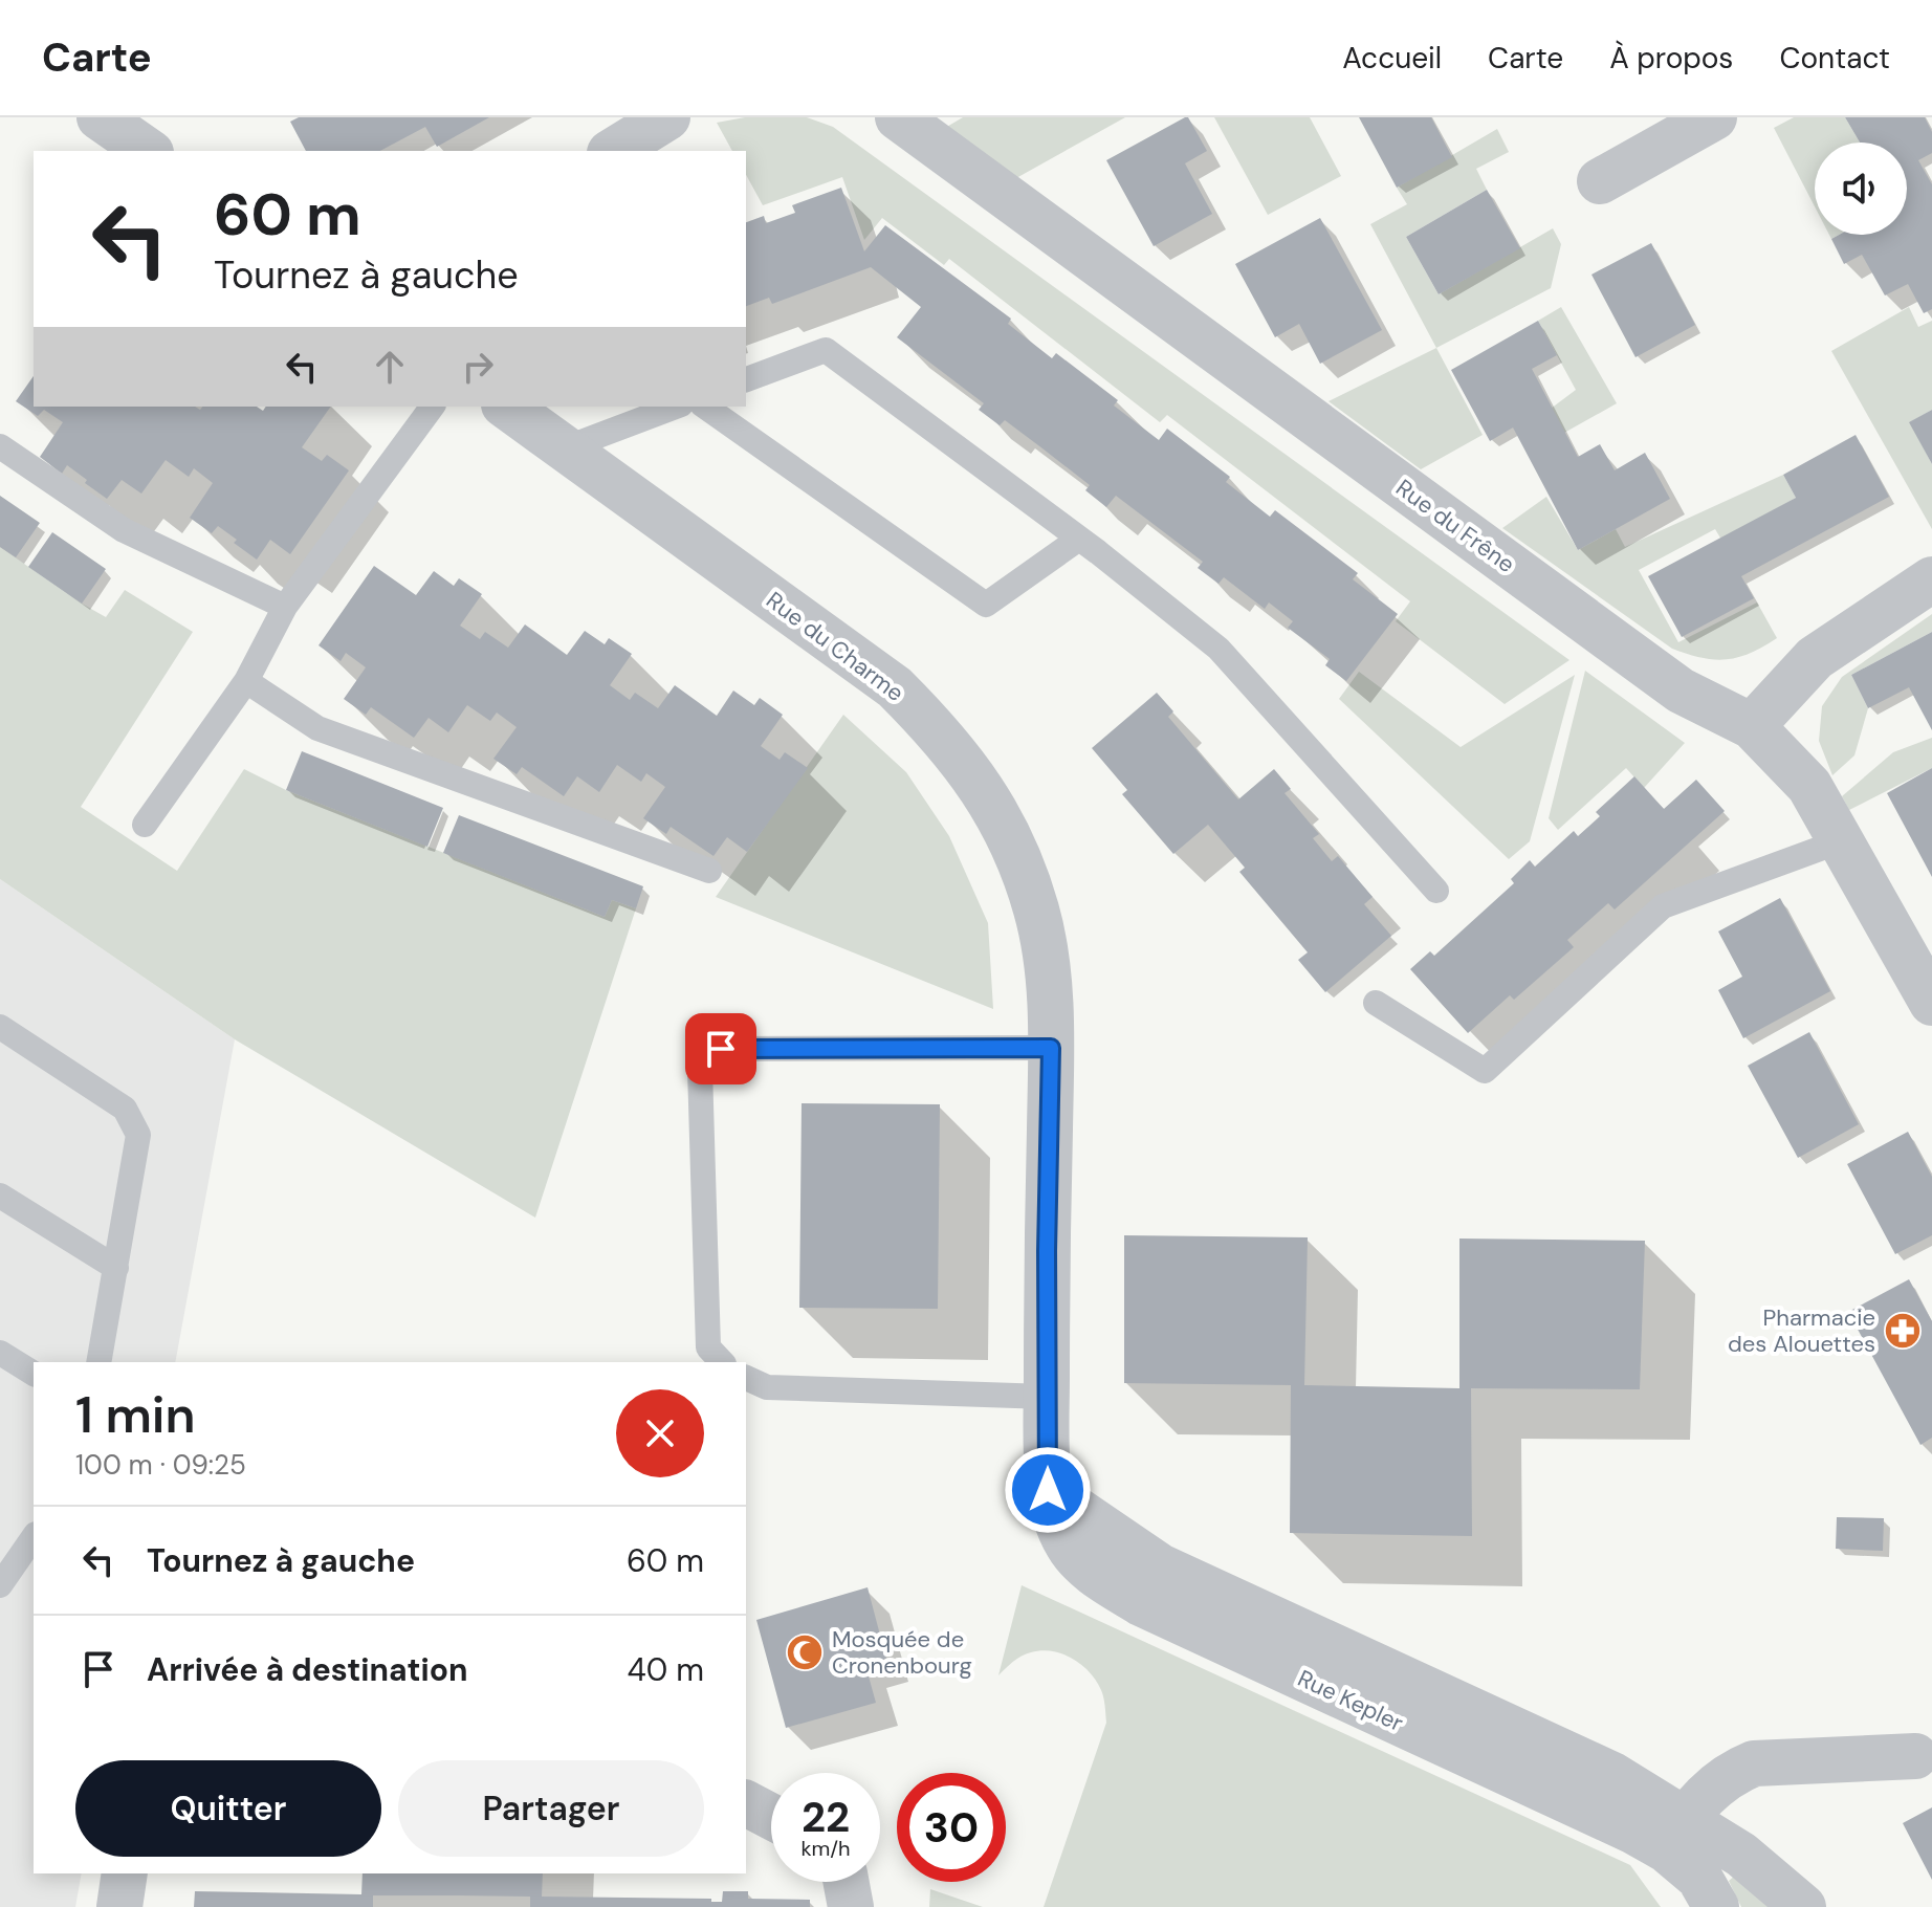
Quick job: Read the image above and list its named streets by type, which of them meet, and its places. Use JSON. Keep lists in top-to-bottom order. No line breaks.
{"streets":{"street":["Rue du Frêne","Rue du Charme","Rue Kepler"]},"crossings":[["Rue du Charme","Rue Kepler"]],"places":{"pharmacy":["Pharmacie des Alouettes"],"mosque":["Mosquée de Cronenbourg"]},"page":{"header":"Carte","nav":["Accueil","Carte","À propos","Contact"],"turn":["60 m","Tournez à gauche"],"heading":["1 min","100 m · 09:25"],"list":[{"name":"Tournez à gauche","value":"60 m"},{"name":"Arrivée à destination","value":"40 m"}],"buttons":["Quitter","Partager"],"speed":"22 km/h","limit":"30"}}
